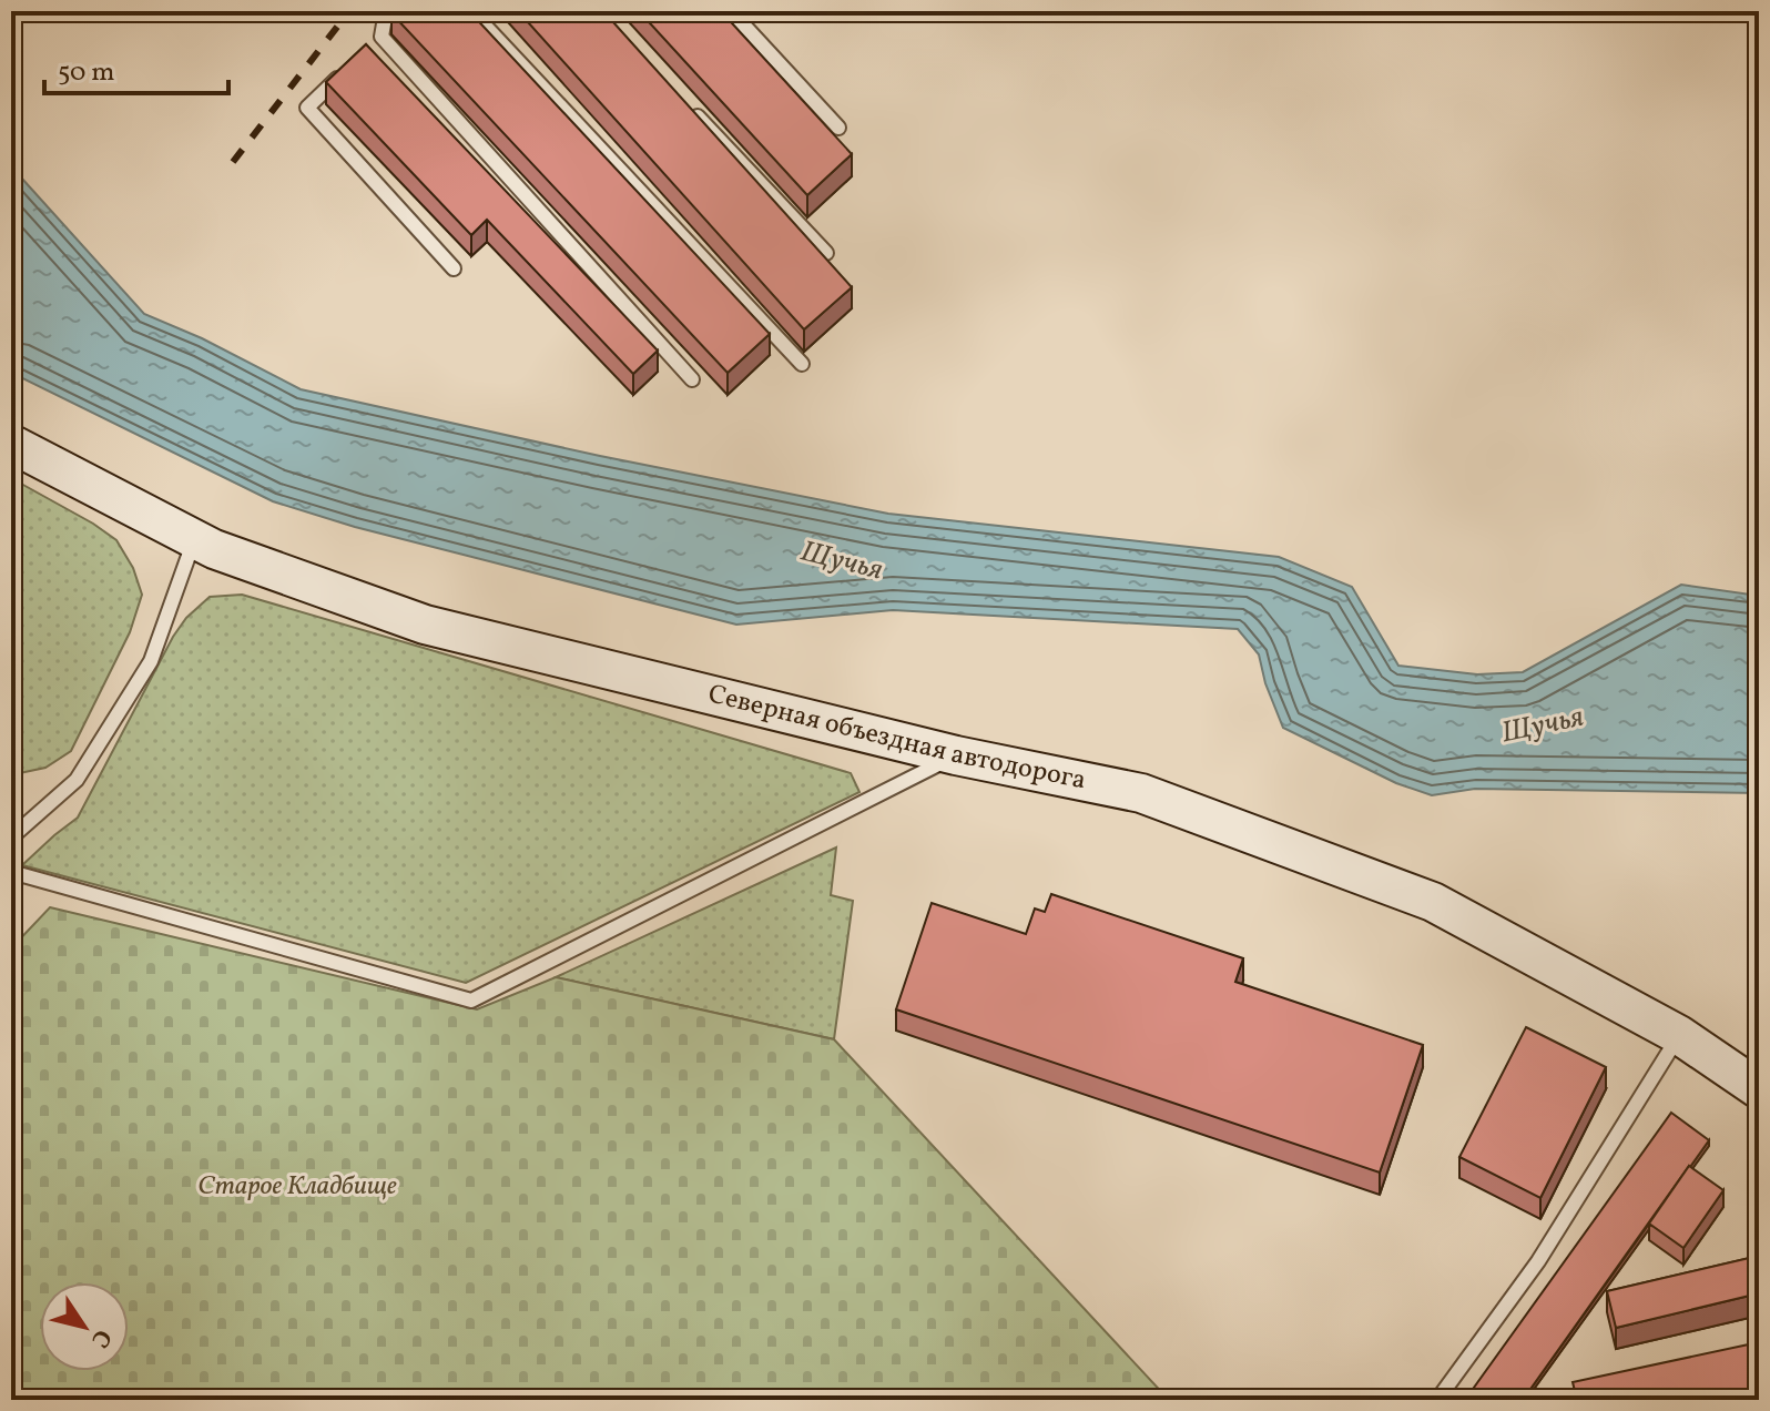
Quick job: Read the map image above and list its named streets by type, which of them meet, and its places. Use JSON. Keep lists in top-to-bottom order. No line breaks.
{"streets":{"street":["Северная объездная автодорога"]},"water":["Щучья"],"parks":["Старое Кладбище"],"scale_bar":"50 m","north":"bottom right"}
